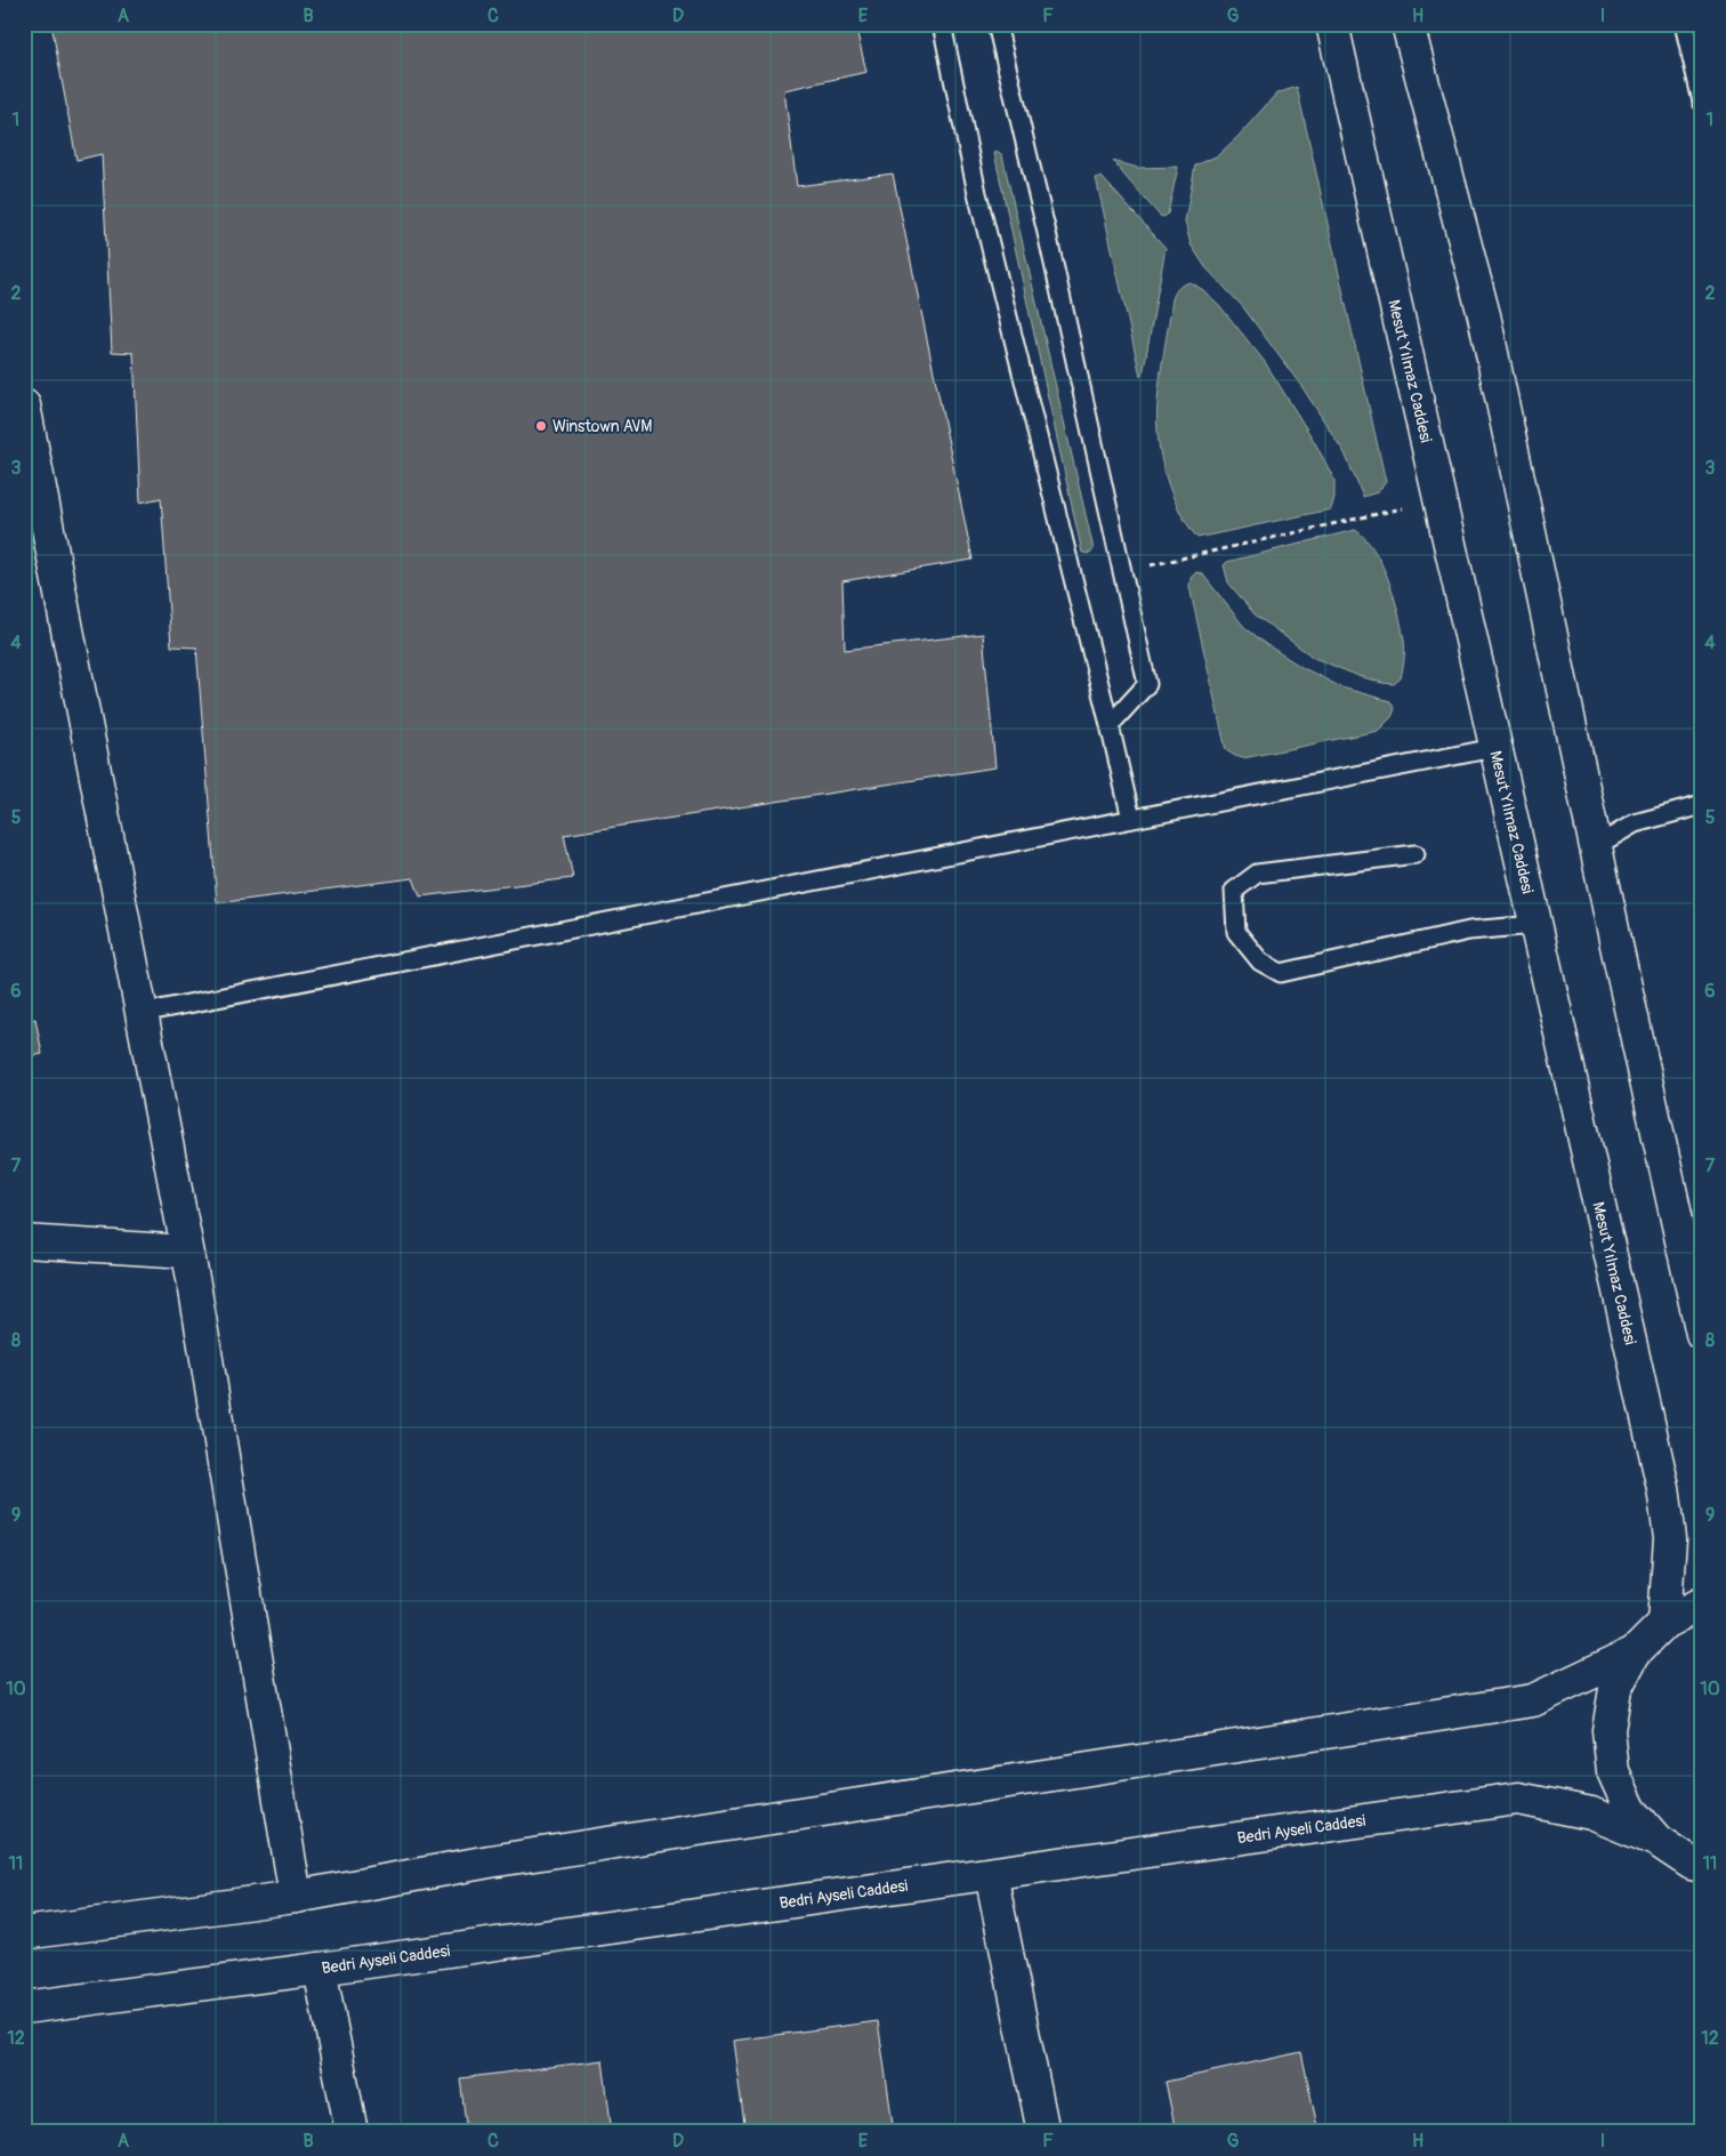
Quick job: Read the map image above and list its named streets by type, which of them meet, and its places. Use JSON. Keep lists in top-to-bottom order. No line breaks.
{"streets":{"main road":["Mesut Yılmaz Caddesi","Bedri Ayseli Caddesi"]},"places":["Winstown AVM"],"grid":{"columns":["A","B","C","D","E","F","G","H","I"],"rows":["1","2","3","4","5","6","7","8","9","10","11","12"]}}
